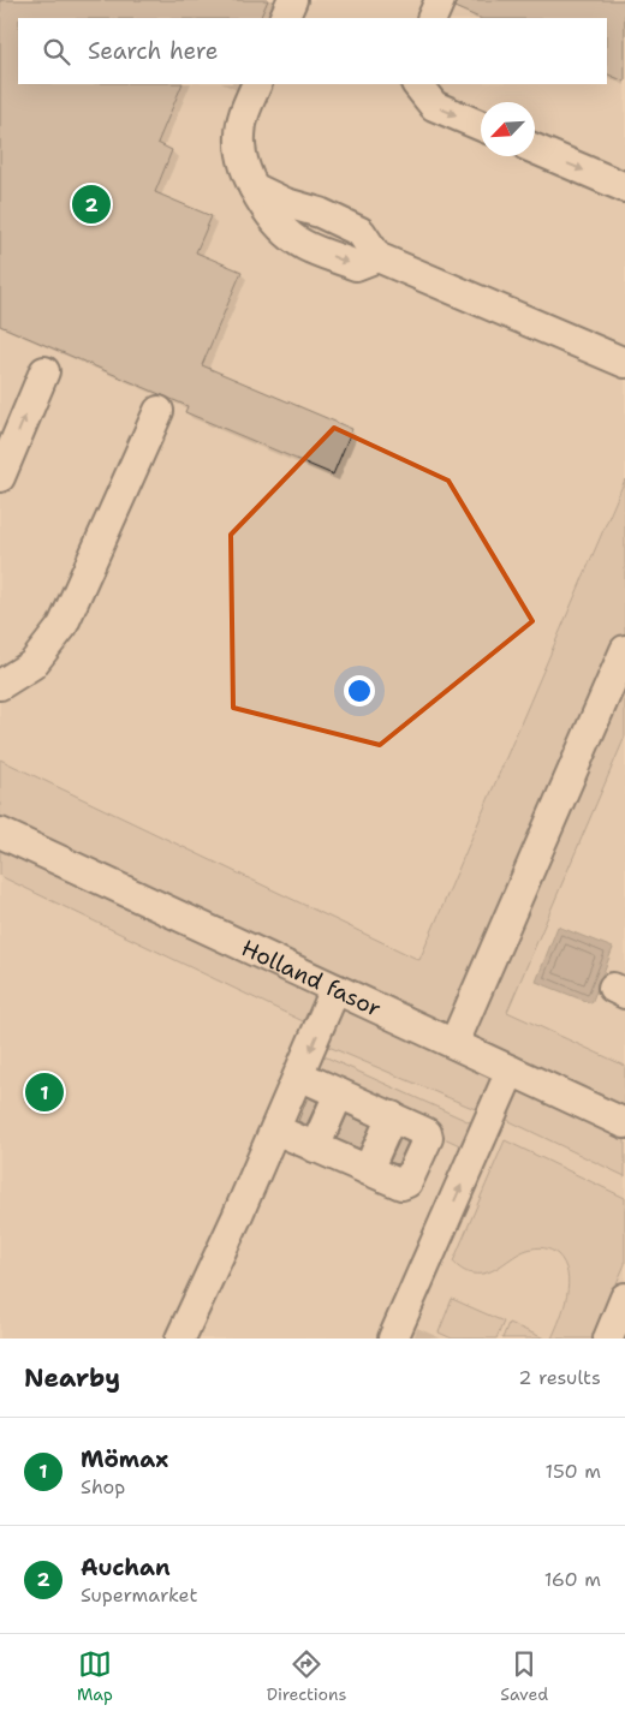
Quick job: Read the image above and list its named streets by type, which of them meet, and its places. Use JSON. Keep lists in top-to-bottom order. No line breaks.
{"streets":{"street":["Holland fasor"]},"north":"bottom left","page":{"search":"Search here","pins":["2","1"],"heading":["Nearby","2 results"],"list":[{"mark":"1","name":"Mömax","note":"Shop","value":"150 m"},{"mark":"2","name":"Auchan","note":"Supermarket","value":"160 m"}],"nav":["Map","Directions","Saved"]}}
